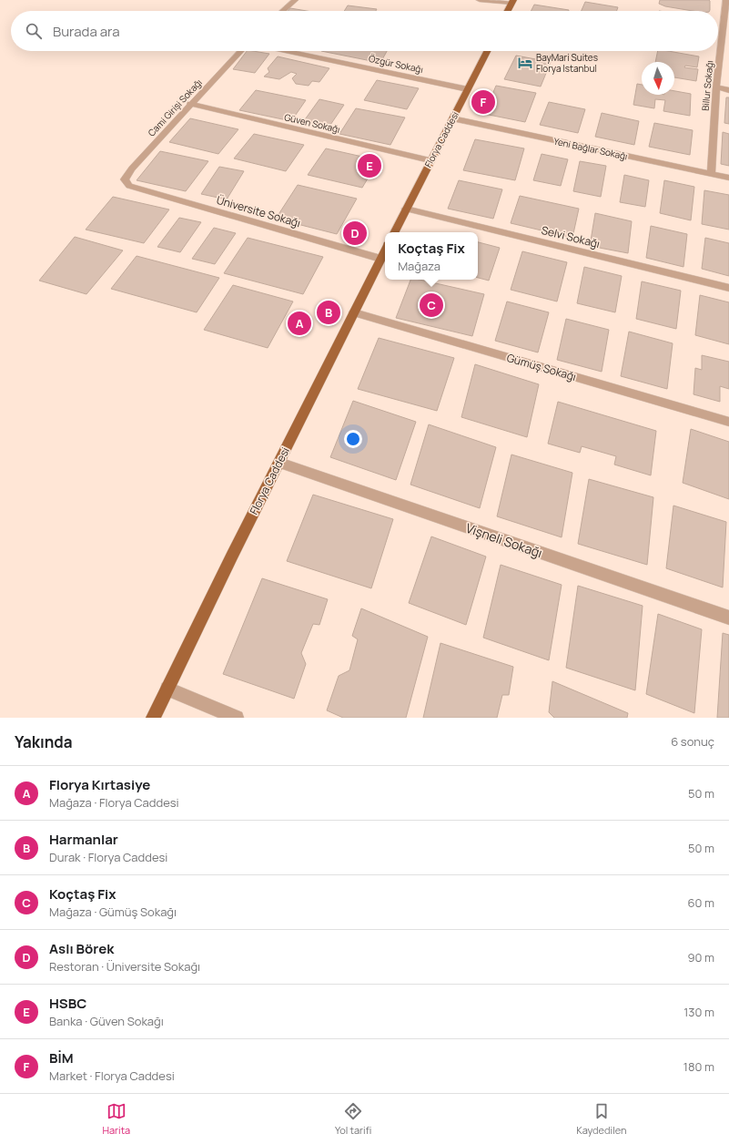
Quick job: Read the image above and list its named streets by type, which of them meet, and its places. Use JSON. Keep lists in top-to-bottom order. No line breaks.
{"streets":{"main road":["Florya Caddesi"],"street":["Özgür Sokağı","Billur Sokağı","Cami Girişi Sokağı","Güven Sokağı","Yeni Bağlar Sokağı","Üniversite Sokağı","Selvi Sokağı","Gümüş Sokağı","Vişneli Sokağı"]},"crossings":[["Özgür Sokağı","Florya Caddesi"],["Billur Sokağı","Yeni Bağlar Sokağı"],["Cami Girişi Sokağı","Güven Sokağı"],["Cami Girişi Sokağı","Üniversite Sokağı"],["Güven Sokağı","Florya Caddesi"],["Florya Caddesi","Yeni Bağlar Sokağı"],["Florya Caddesi","Üniversite Sokağı"],["Florya Caddesi","Selvi Sokağı"],["Florya Caddesi","Gümüş Sokağı"],["Florya Caddesi","Vişneli Sokağı"]],"places":{"hotel":["BayMari Suites Florya Istanbul"]},"north":"bottom","page":{"search":"Burada ara","pins":["F","E","D","C","B","A"],"popup":["Koçtaş Fix","Mağaza"],"heading":["Yakında","6 sonuç"],"list":[{"mark":"A","name":"Florya Kırtasiye","note":"Mağaza · Florya Caddesi","value":"50 m"},{"mark":"B","name":"Harmanlar","note":"Durak · Florya Caddesi","value":"50 m"},{"mark":"C","name":"Koçtaş Fix","note":"Mağaza · Gümüş Sokağı","value":"60 m"},{"mark":"D","name":"Aslı Börek","note":"Restoran · Üniversite Sokağı","value":"90 m"},{"mark":"E","name":"HSBC","note":"Banka · Güven Sokağı","value":"130 m"},{"mark":"F","name":"BİM","note":"Market · Florya Caddesi","value":"180 m"}],"nav":["Harita","Yol tarifi","Kaydedilen"]}}
